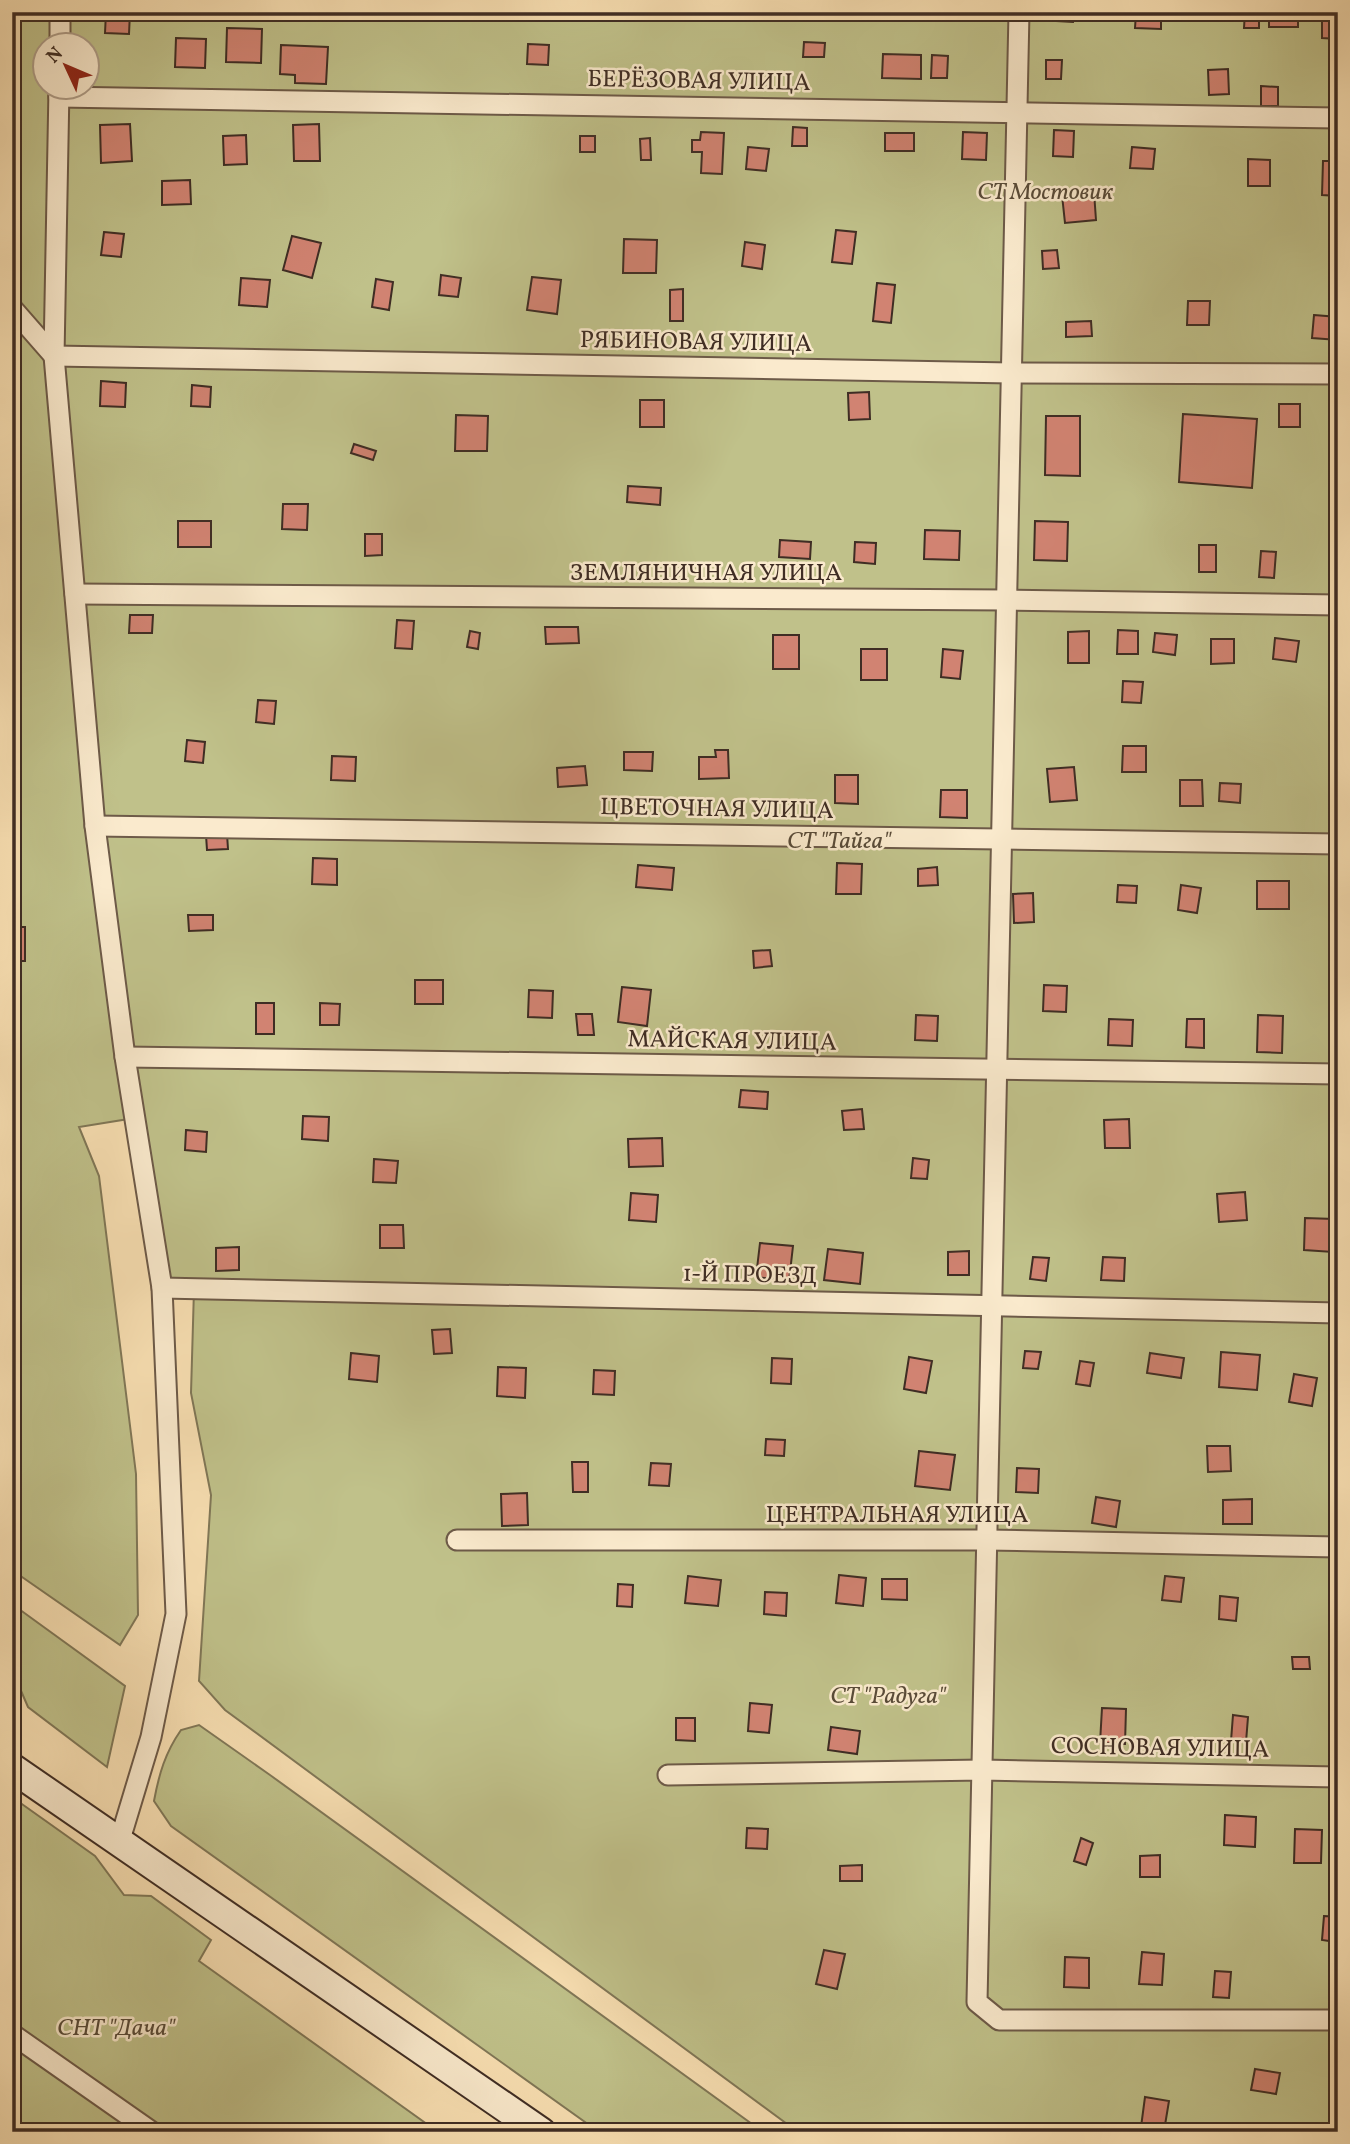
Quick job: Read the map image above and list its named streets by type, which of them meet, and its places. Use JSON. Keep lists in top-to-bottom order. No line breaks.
{"streets":{"street":["БЕРЁЗОВАЯ УЛИЦА","РЯБИНОВАЯ УЛИЦА","ЗЕМЛЯНИЧНАЯ УЛИЦА","ЦВЕТОЧНАЯ УЛИЦА","МАЙСКАЯ УЛИЦА","1-Й ПРОЕЗД","ЦЕНТРАЛЬНАЯ УЛИЦА","СОСНОВАЯ УЛИЦА"]},"parks":["СТ Мостовик","СТ \"Тайга\"","СТ \"Радуга\"","СНТ \"Дача\""],"north":"top left"}
